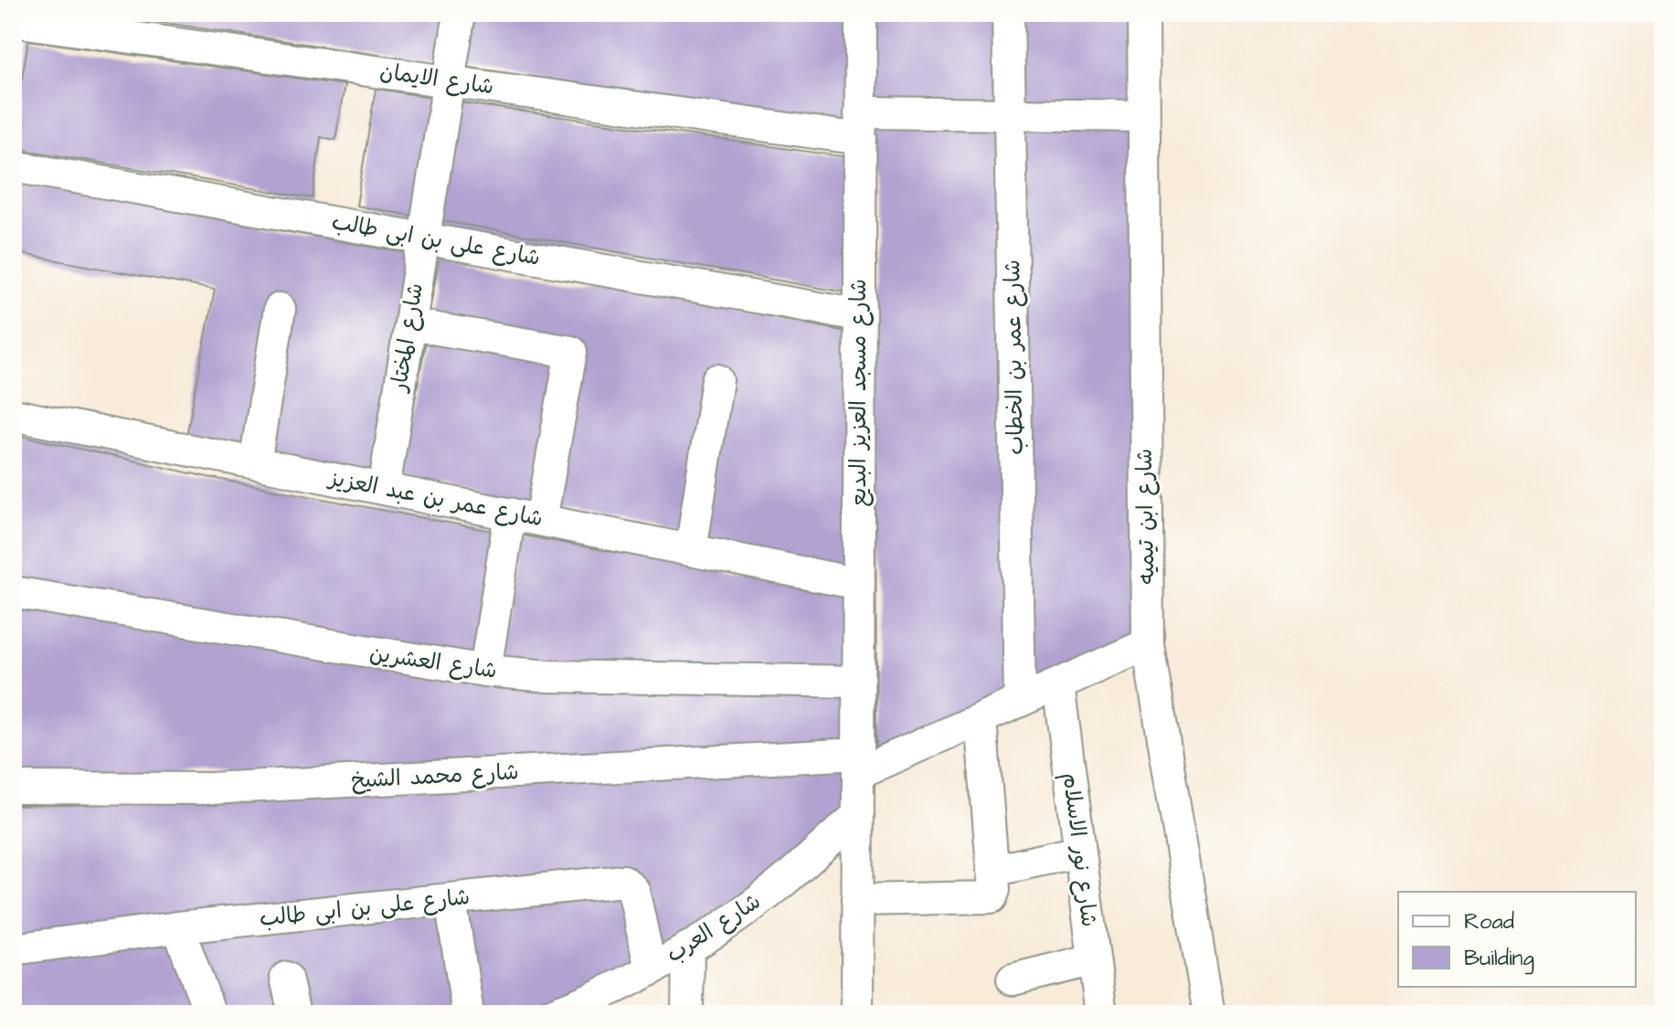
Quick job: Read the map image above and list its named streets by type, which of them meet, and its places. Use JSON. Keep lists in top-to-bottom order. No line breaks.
{"streets":{"street":["شارع الايمان","شارع على بن ابى طالب","شارع المختار","شارع عمر بن الخطاب","شارع مسجد العزيز البديع","شارع عمر بن عبد العزيز","شارع ابن تيميه","شارع العشرين","شارع محمد الشيخ","شارع نور الاسلام","شارع العرب"]},"crossings":[["شارع الايمان","شارع المختار"],["شارع الايمان","شارع عمر بن الخطاب"],["شارع الايمان","شارع مسجد العزيز البديع"],["شارع الايمان","شارع ابن تيميه"],["شارع على بن ابى طالب","شارع المختار"],["شارع على بن ابى طالب","شارع مسجد العزيز البديع"],["شارع على بن ابى طالب","شارع العرب"],["شارع المختار","شارع عمر بن عبد العزيز"],["شارع مسجد العزيز البديع","شارع عمر بن عبد العزيز"],["شارع مسجد العزيز البديع","شارع العشرين"],["شارع مسجد العزيز البديع","شارع محمد الشيخ"],["شارع مسجد العزيز البديع","شارع العرب"]],"legend":["Road","Building"]}
